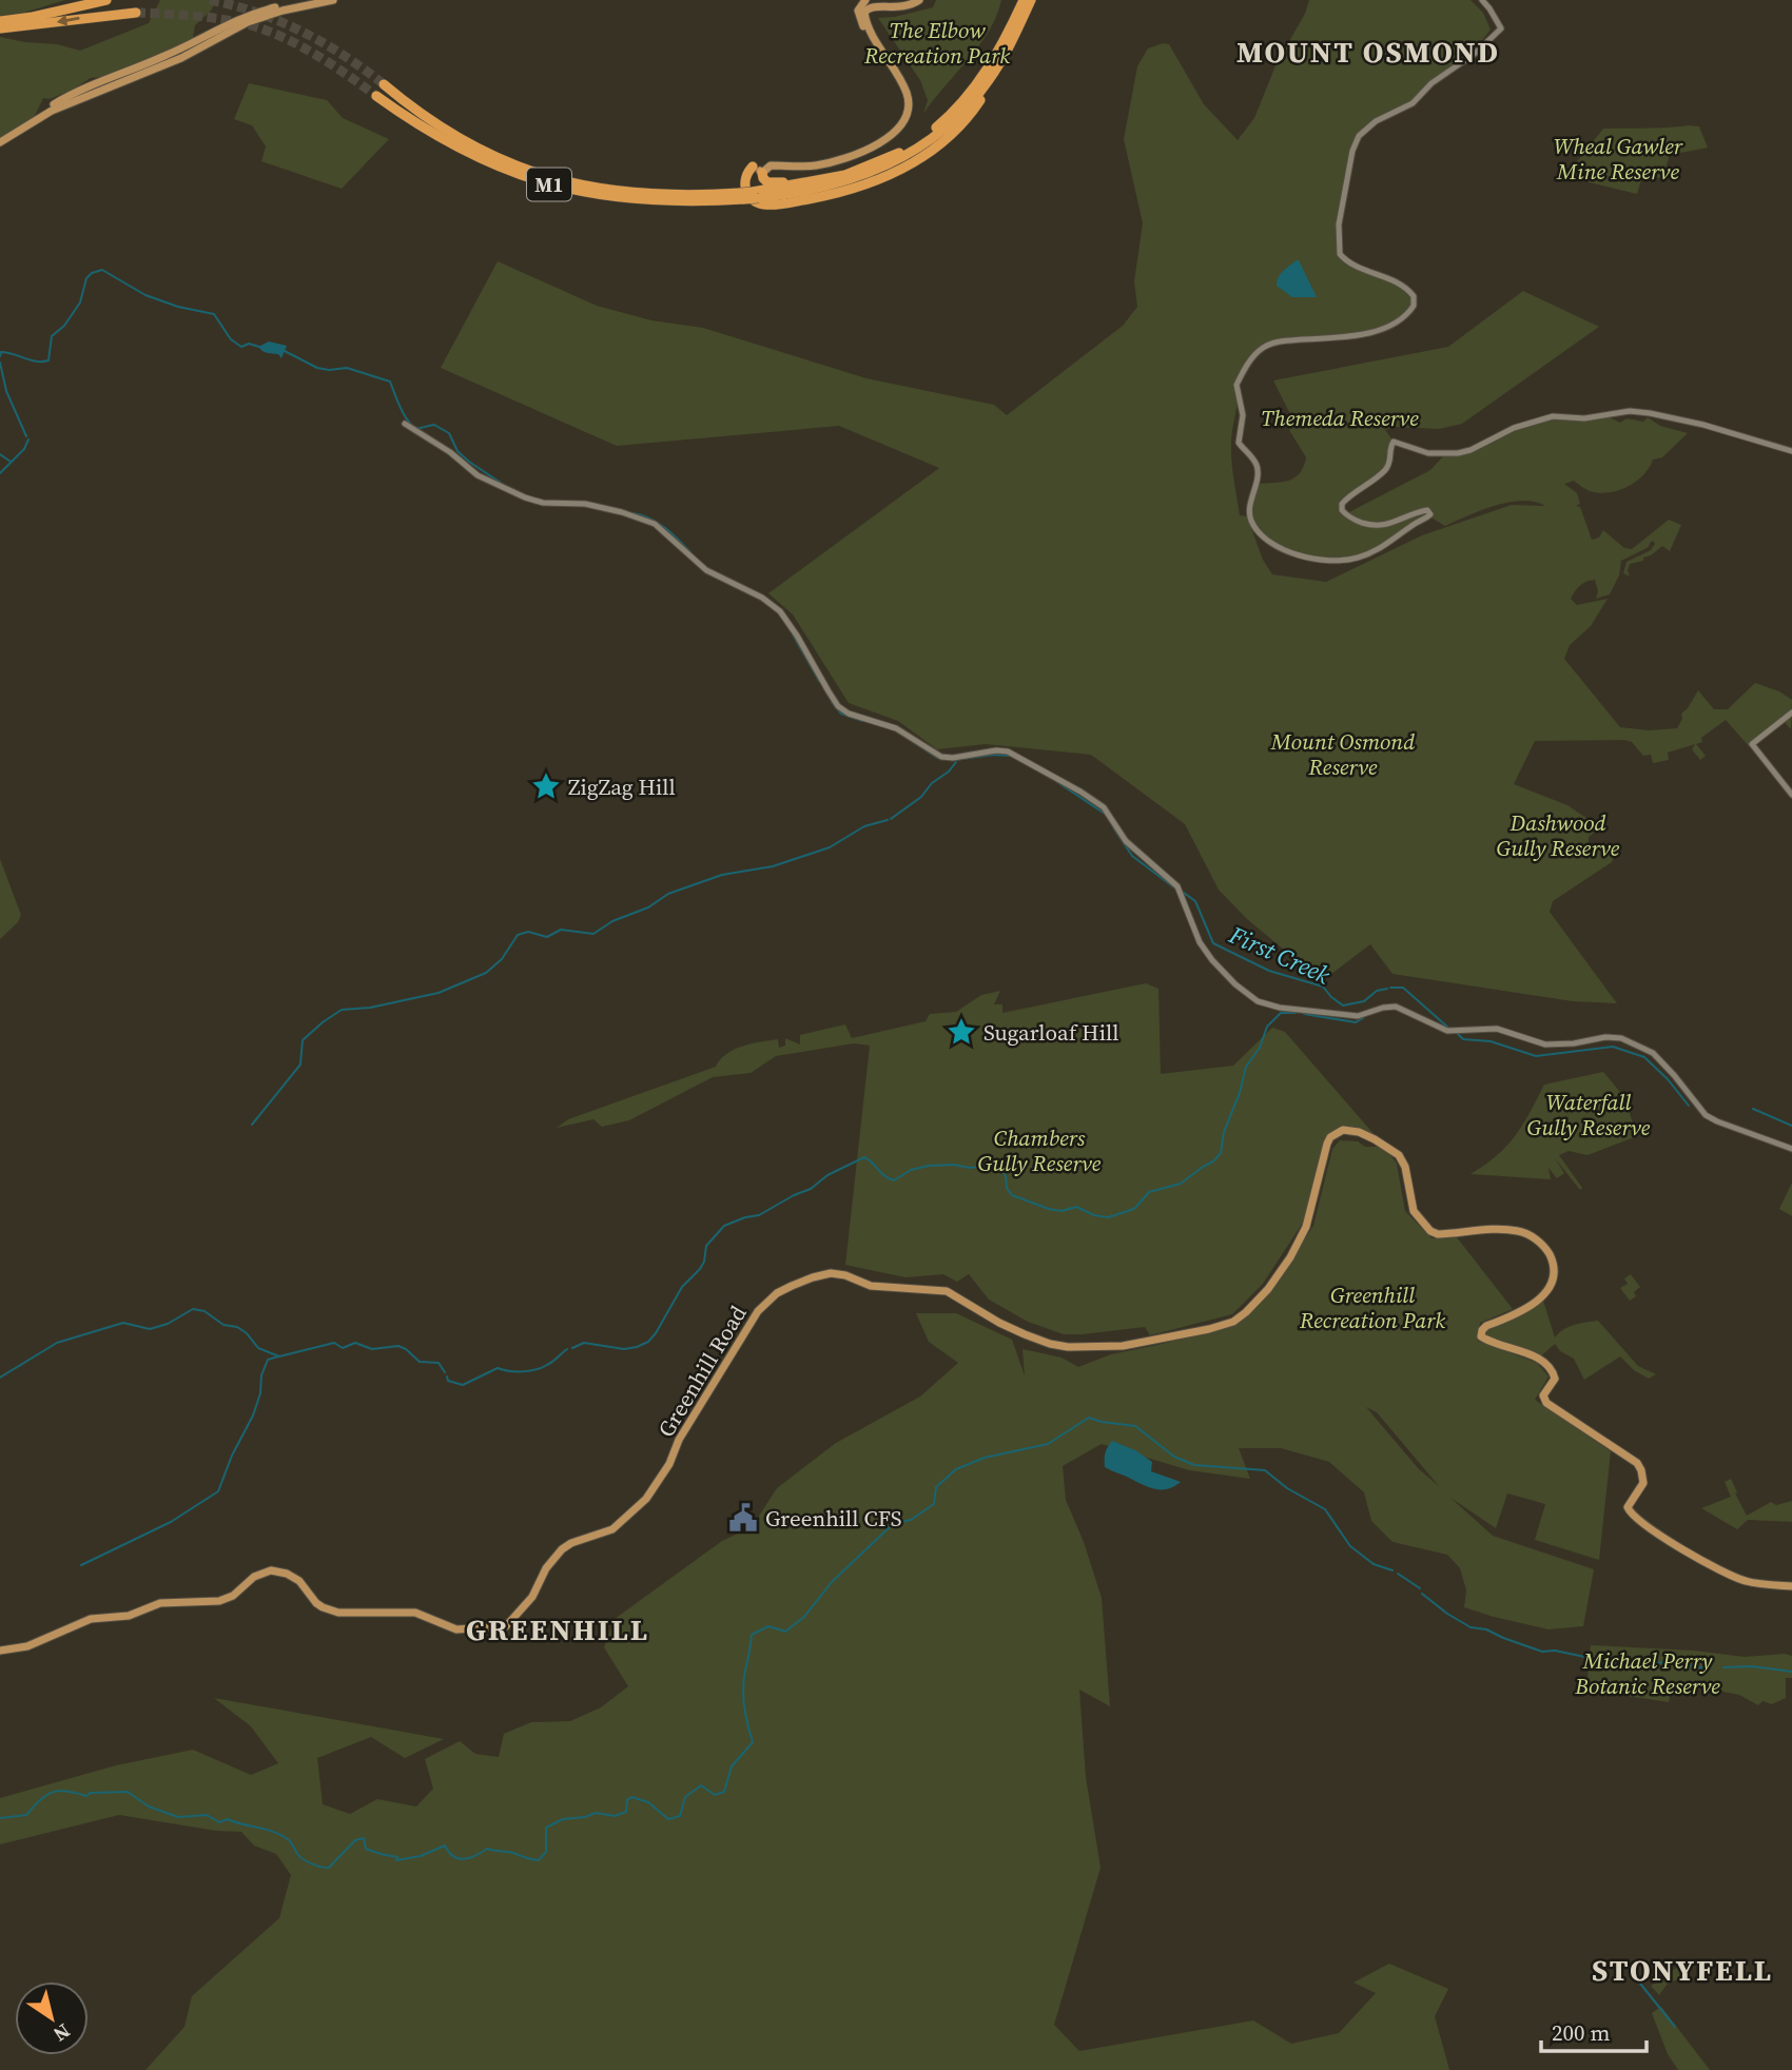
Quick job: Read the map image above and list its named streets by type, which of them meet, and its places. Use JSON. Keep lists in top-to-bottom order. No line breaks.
{"streets":{"highway":["M1"],"main road":["Greenhill Road"]},"districts":["MOUNT OSMOND","GREENHILL","STONYFELL"],"water":["First Creek"],"parks":["The Elbow Recreation Park","Wheal Gawler Mine Reserve","Themeda Reserve","Mount Osmond Reserve","Dashwood Gully Reserve","Waterfall Gully Reserve","Chambers Gully Reserve","Greenhill Recreation Park","Michael Perry Botanic Reserve"],"places":{"place":["ZigZag Hill","Sugarloaf Hill"],"public building":["Greenhill CFS"]},"scale_bar":"200 m","north":"bottom right"}
